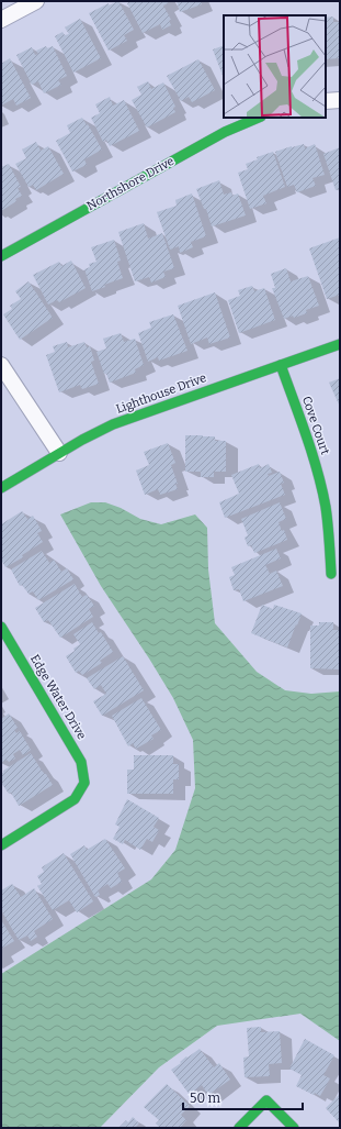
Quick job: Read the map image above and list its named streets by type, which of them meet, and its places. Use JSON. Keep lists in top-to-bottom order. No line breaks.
{"streets":{"street":["Northshore Drive","Lighthouse Drive","Cove Court","Edge Water Drive"]},"crossings":[["Lighthouse Drive","Cove Court"]],"scale_bar":"50 m"}
